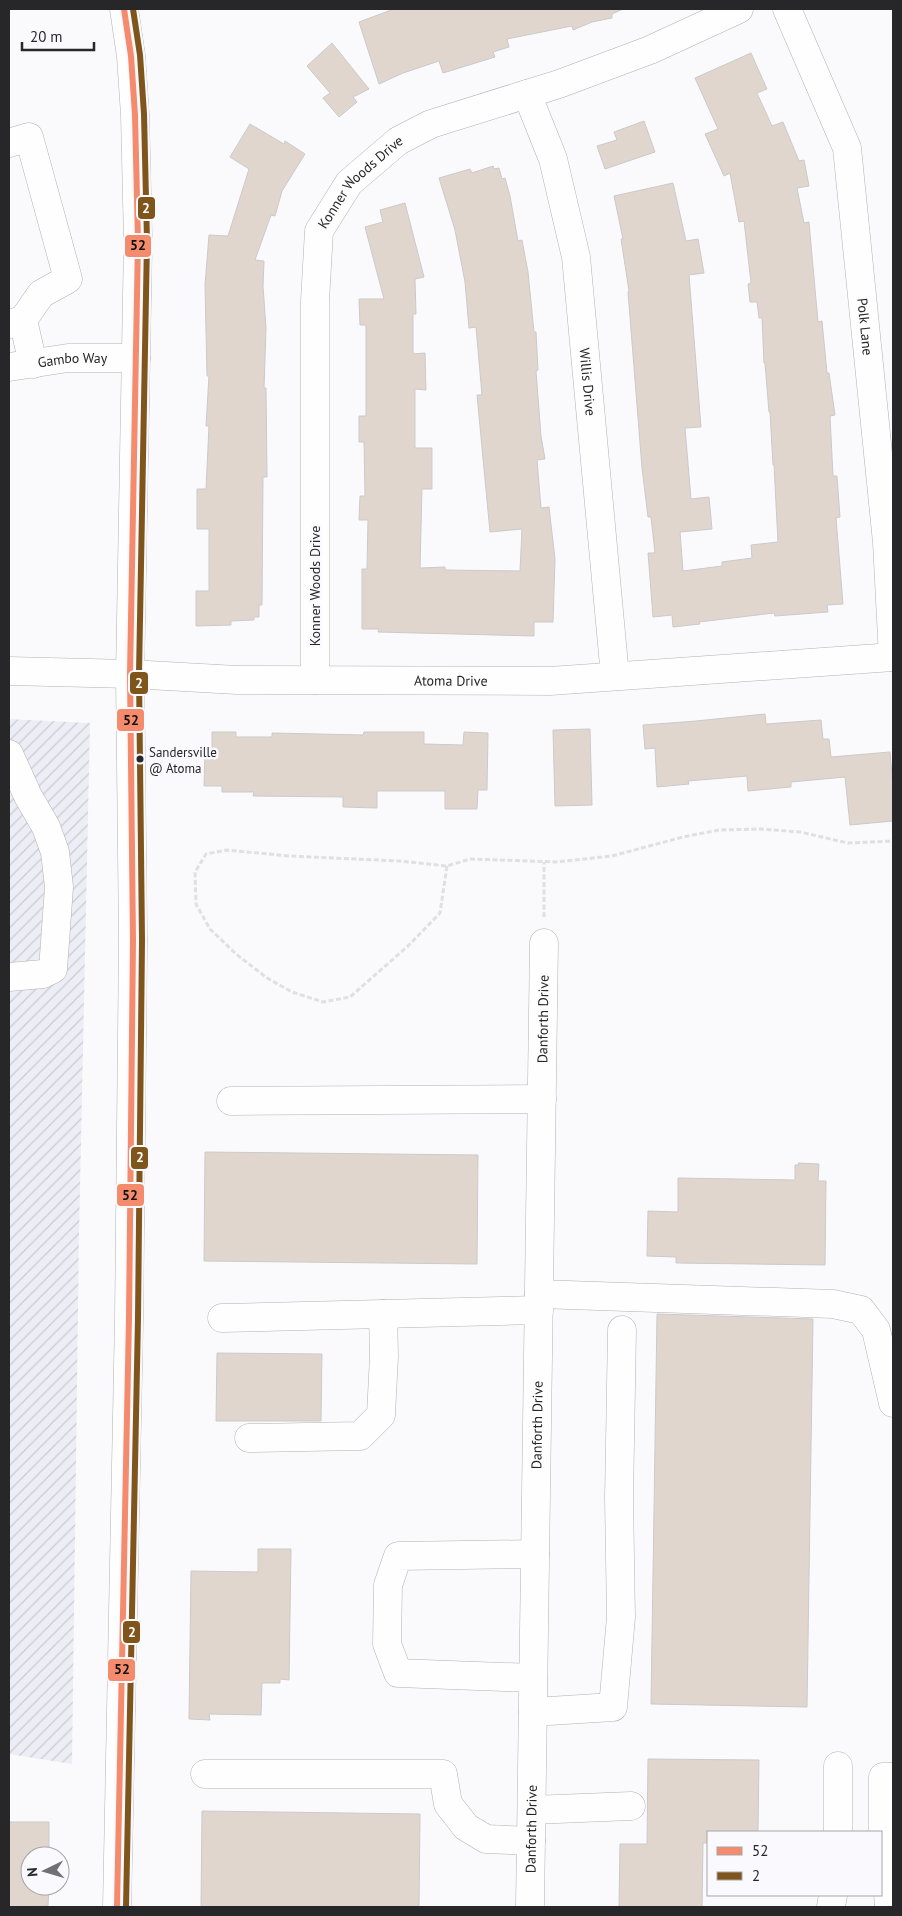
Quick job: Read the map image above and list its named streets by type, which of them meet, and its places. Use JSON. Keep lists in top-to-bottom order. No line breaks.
{"streets":{"street":["Konner Woods Drive","Polk Lane","Gambo Way","Willis Drive","Atoma Drive","Danforth Drive"]},"crossings":[["Konner Woods Drive","Willis Drive"],["Konner Woods Drive","Atoma Drive"],["Polk Lane","Atoma Drive"],["Willis Drive","Atoma Drive"]],"places":["Sandersville @ Atoma"],"lines":["transit line 52","transit line 2"],"legend":["52","2"],"scale_bar":"20 m","north":"left"}
